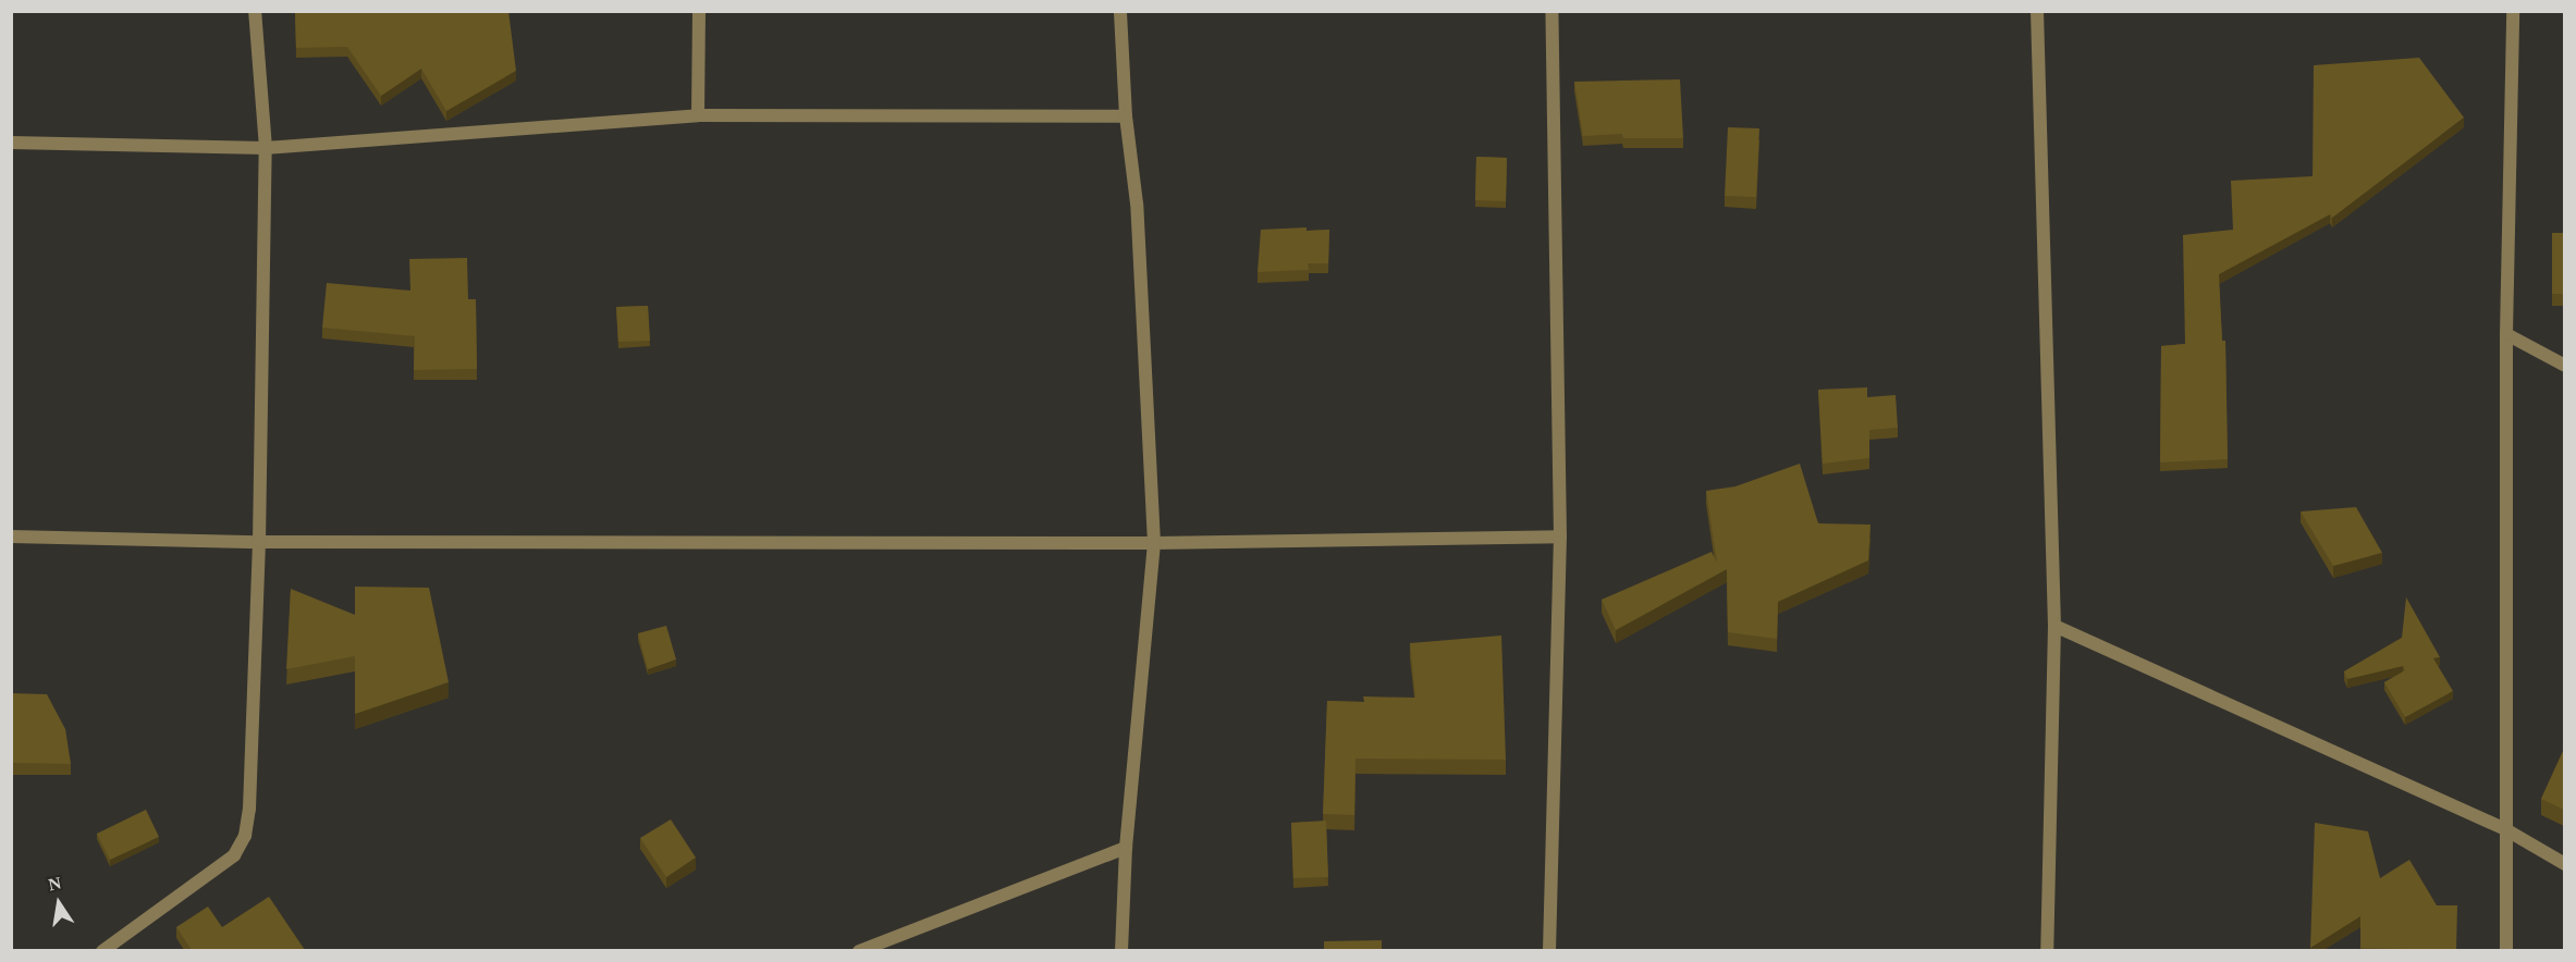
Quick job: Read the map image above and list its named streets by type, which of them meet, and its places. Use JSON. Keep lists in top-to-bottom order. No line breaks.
{"north":"top"}
